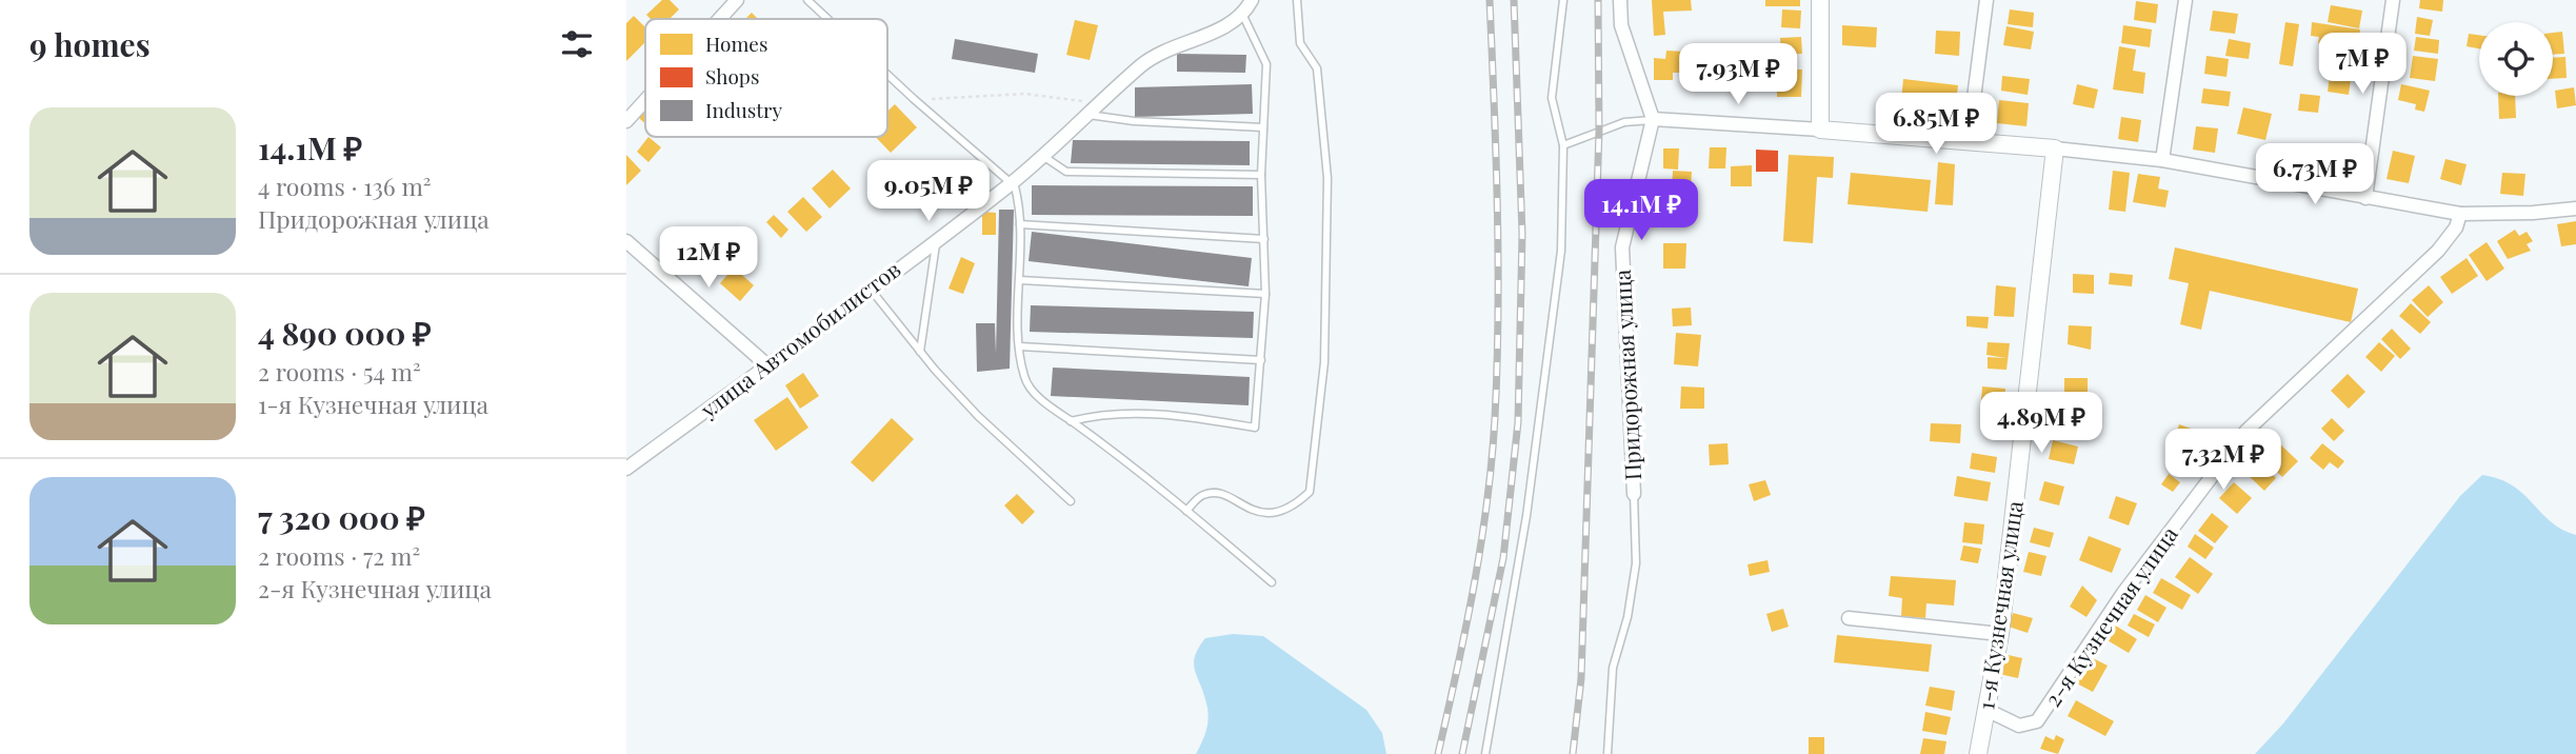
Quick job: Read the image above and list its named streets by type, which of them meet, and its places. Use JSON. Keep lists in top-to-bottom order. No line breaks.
{"streets":{"street":["улица Автомобилистов","Придорожная улица","1-я Кузнечная улица","2-я Кузнечная улица"]},"crossings":[["1-я Кузнечная улица","2-я Кузнечная улица"]],"legend":["Homes","Shops","Industry"],"page":{"heading":"9 homes","price":["7M ₽","7.93M ₽","6.85M ₽","6.73M ₽","9.05M ₽","14.1M ₽","12M ₽","4.89M ₽","7.32M ₽"],"list":[{"name":"14.1M ₽","note":"4 rooms · 136 m² · Придорожная улица"},{"name":"4 890 000 ₽","note":"2 rooms · 54 m² · 1-я Кузнечная улица"},{"name":"7 320 000 ₽","note":"2 rooms · 72 m² · 2-я Кузнечная улица"}]}}
